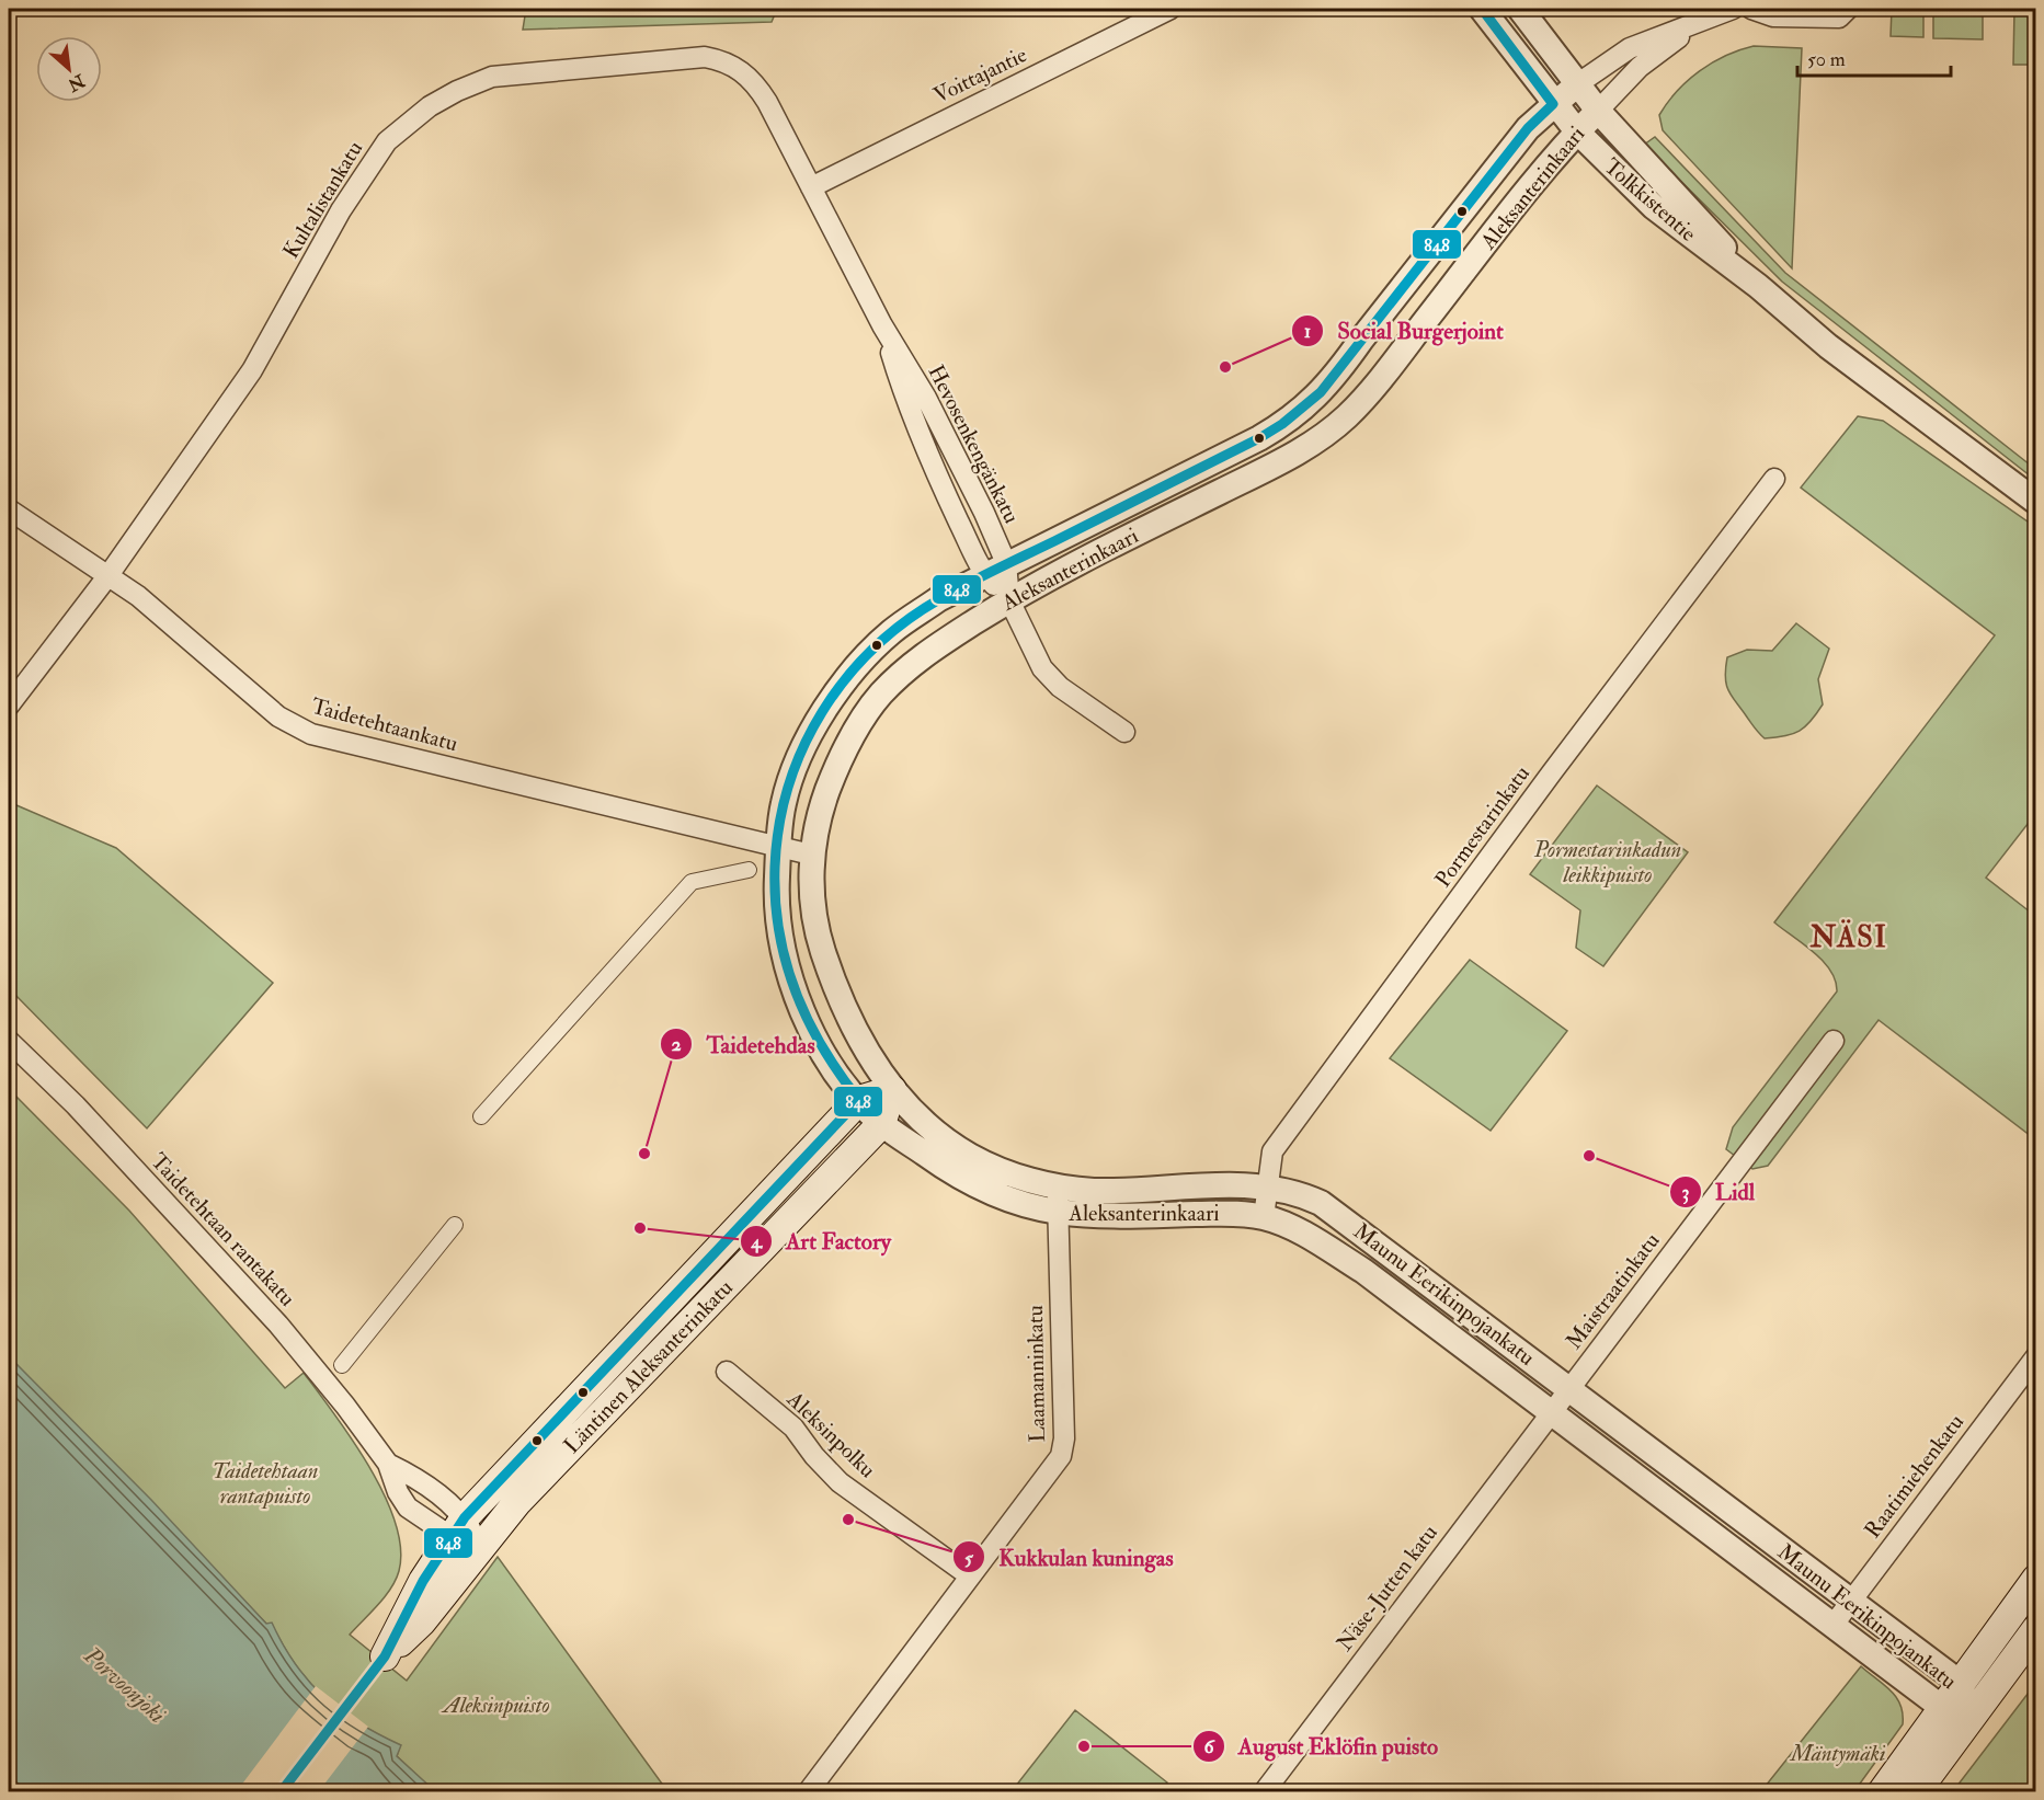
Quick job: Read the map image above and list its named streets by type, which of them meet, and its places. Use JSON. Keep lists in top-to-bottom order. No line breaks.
{"streets":{"main road":["Läntinen Aleksanterinkatu"],"street":["Voittajantie","Aleksanterinkaari","Kultalistankatu","Tolkkistentie","Hevosenkengänkatu","Taidetehtaankatu","Pormestarinkatu","Taidetehtaan rantakatu","Maistraatinkatu","Maunu Eerikinpojankatu","Laamanninkatu","Aleksinpolku","Raatimiehenkatu","Näse-Jutten katu"]},"crossings":[["Voittajantie","Kultalistankatu"],["Voittajantie","Hevosenkengänkatu"],["Aleksanterinkaari","Tolkkistentie"],["Aleksanterinkaari","Hevosenkengänkatu"],["Aleksanterinkaari","Taidetehtaankatu"],["Aleksanterinkaari","Pormestarinkatu"],["Aleksanterinkaari","Maunu Eerikinpojankatu"],["Aleksanterinkaari","Läntinen Aleksanterinkatu"],["Aleksanterinkaari","Laamanninkatu"],["Kultalistankatu","Hevosenkengänkatu"],["Kultalistankatu","Taidetehtaankatu"],["Pormestarinkatu","Maunu Eerikinpojankatu"],["Taidetehtaan rantakatu","Läntinen Aleksanterinkatu"],["Maistraatinkatu","Maunu Eerikinpojankatu"],["Maistraatinkatu","Näse-Jutten katu"],["Maunu Eerikinpojankatu","Raatimiehenkatu"],["Maunu Eerikinpojankatu","Näse-Jutten katu"],["Laamanninkatu","Aleksinpolku"]],"districts":["NÄSI"],"water":["Porvoonjoki"],"parks":["Pormestarinkadun leikkipuisto","Taidetehtaan rantapuisto","Aleksinpuisto","Mäntymäki"],"places":["Social Burgerjoint","Taidetehdas","Lidl","Art Factory","Kukkulan kuningas","August Eklöfin puisto"],"lines":["transit line 848"],"scale_bar":"50 m","north":"bottom right"}
